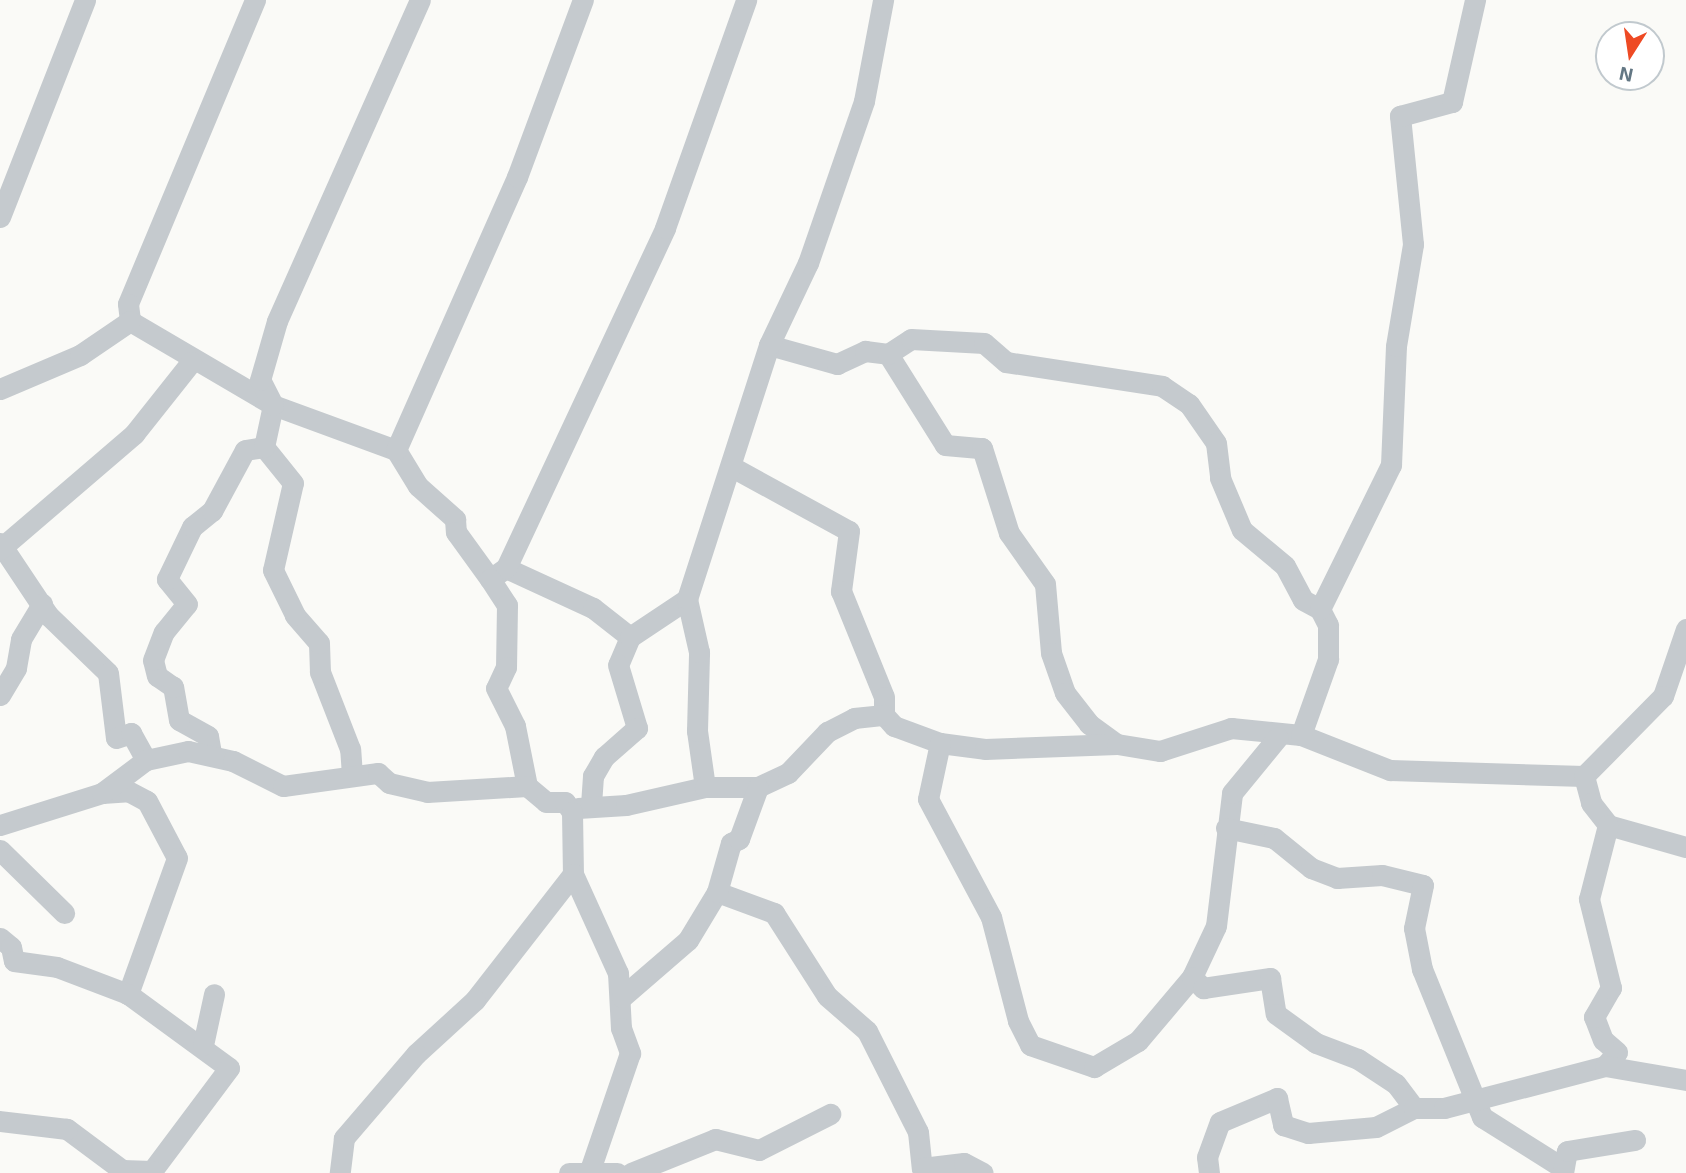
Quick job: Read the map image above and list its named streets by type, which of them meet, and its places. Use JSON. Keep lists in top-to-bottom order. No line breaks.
{"north":"bottom"}
